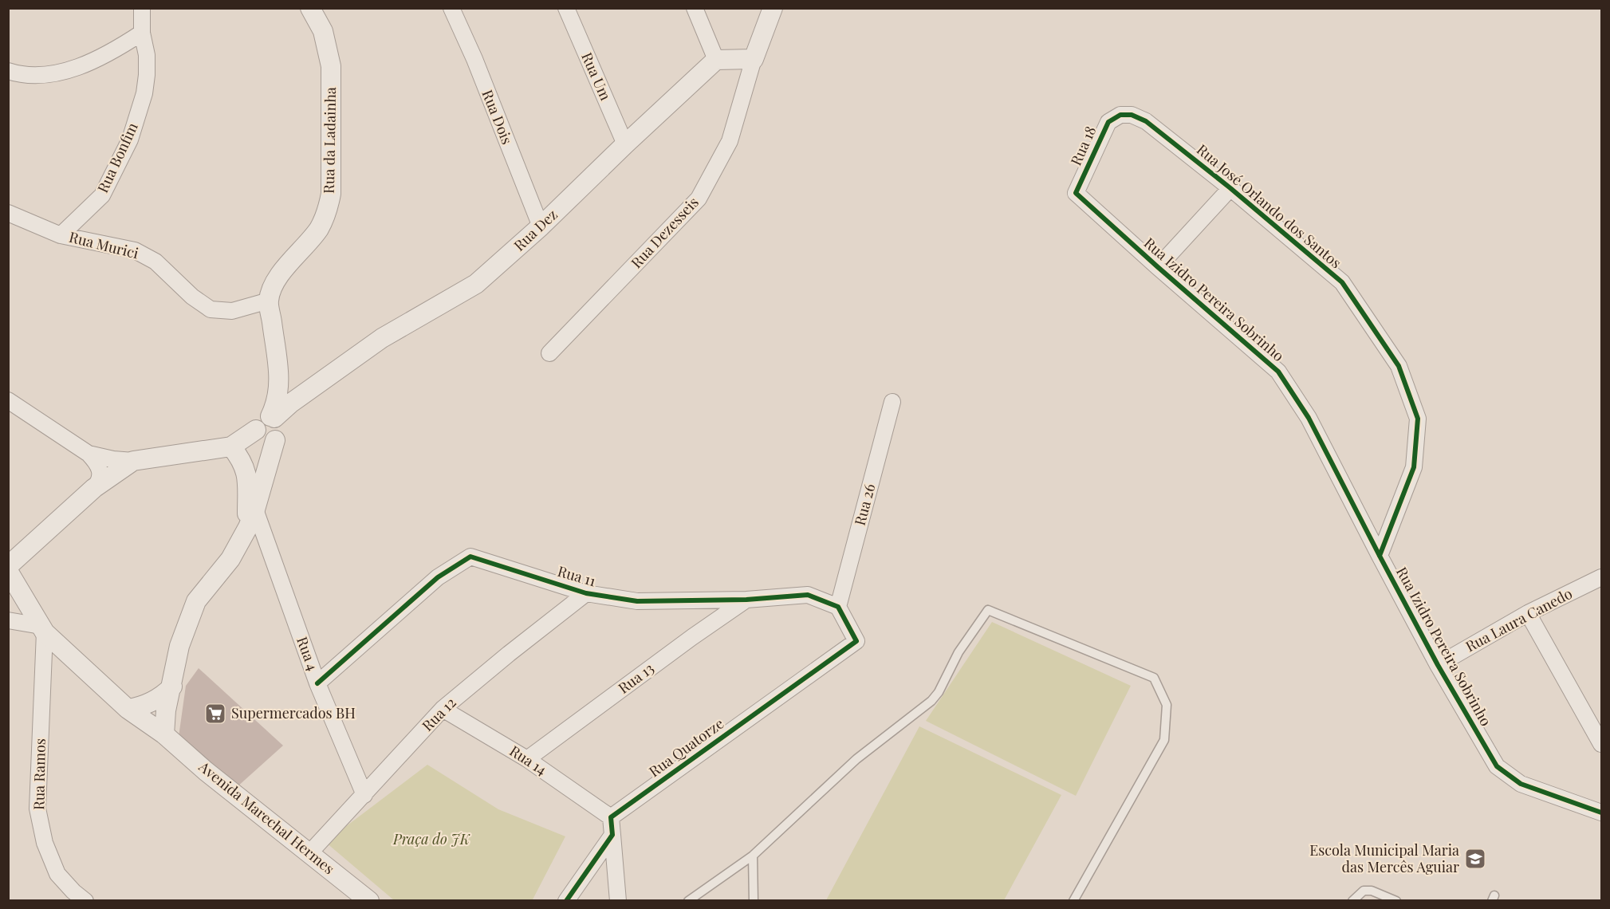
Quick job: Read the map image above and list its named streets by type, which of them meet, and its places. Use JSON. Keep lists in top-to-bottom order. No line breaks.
{"streets":{"street":["Rua Um","Rua Dois","Rua da Ladainha","Rua 18","Rua Bonfim","Rua José Orlando dos Santos","Rua Dez","Rua Dezesseis","Rua Murici","Rua Izidro Pereira Sobrinho","Rua 26","Rua 11","Rua Laura Canedo","Rua 4","Rua 13","Rua 12","Rua Quatorze","Rua 14","Rua Ramos","Avenida Marechal Hermes"]},"crossings":[["Rua Um","Rua Dez"],["Rua Dois","Rua Dez"],["Rua da Ladainha","Rua Dez"],["Rua da Ladainha","Rua Murici"],["Rua da Ladainha","Rua 4"],["Rua da Ladainha","Avenida Marechal Hermes"],["Rua 18","Rua José Orlando dos Santos"],["Rua 18","Rua Izidro Pereira Sobrinho"],["Rua Bonfim","Rua Murici"],["Rua José Orlando dos Santos","Rua Izidro Pereira Sobrinho"],["Rua Izidro Pereira Sobrinho","Rua Laura Canedo"],["Rua 26","Rua 11"],["Rua 26","Rua Quatorze"],["Rua 11","Rua 4"],["Rua 11","Rua 13"],["Rua 11","Rua 12"],["Rua 11","Rua Quatorze"],["Rua 4","Rua 12"],["Rua 13","Rua 14"],["Rua 12","Rua 14"],["Rua 12","Avenida Marechal Hermes"],["Rua Quatorze","Rua 14"],["Rua Ramos","Avenida Marechal Hermes"]],"parks":["Praça do JK"],"places":{"supermarket":["Supermercados BH"],"school or university":["Escola Municipal Maria das Mercês Aguiar"]}}
